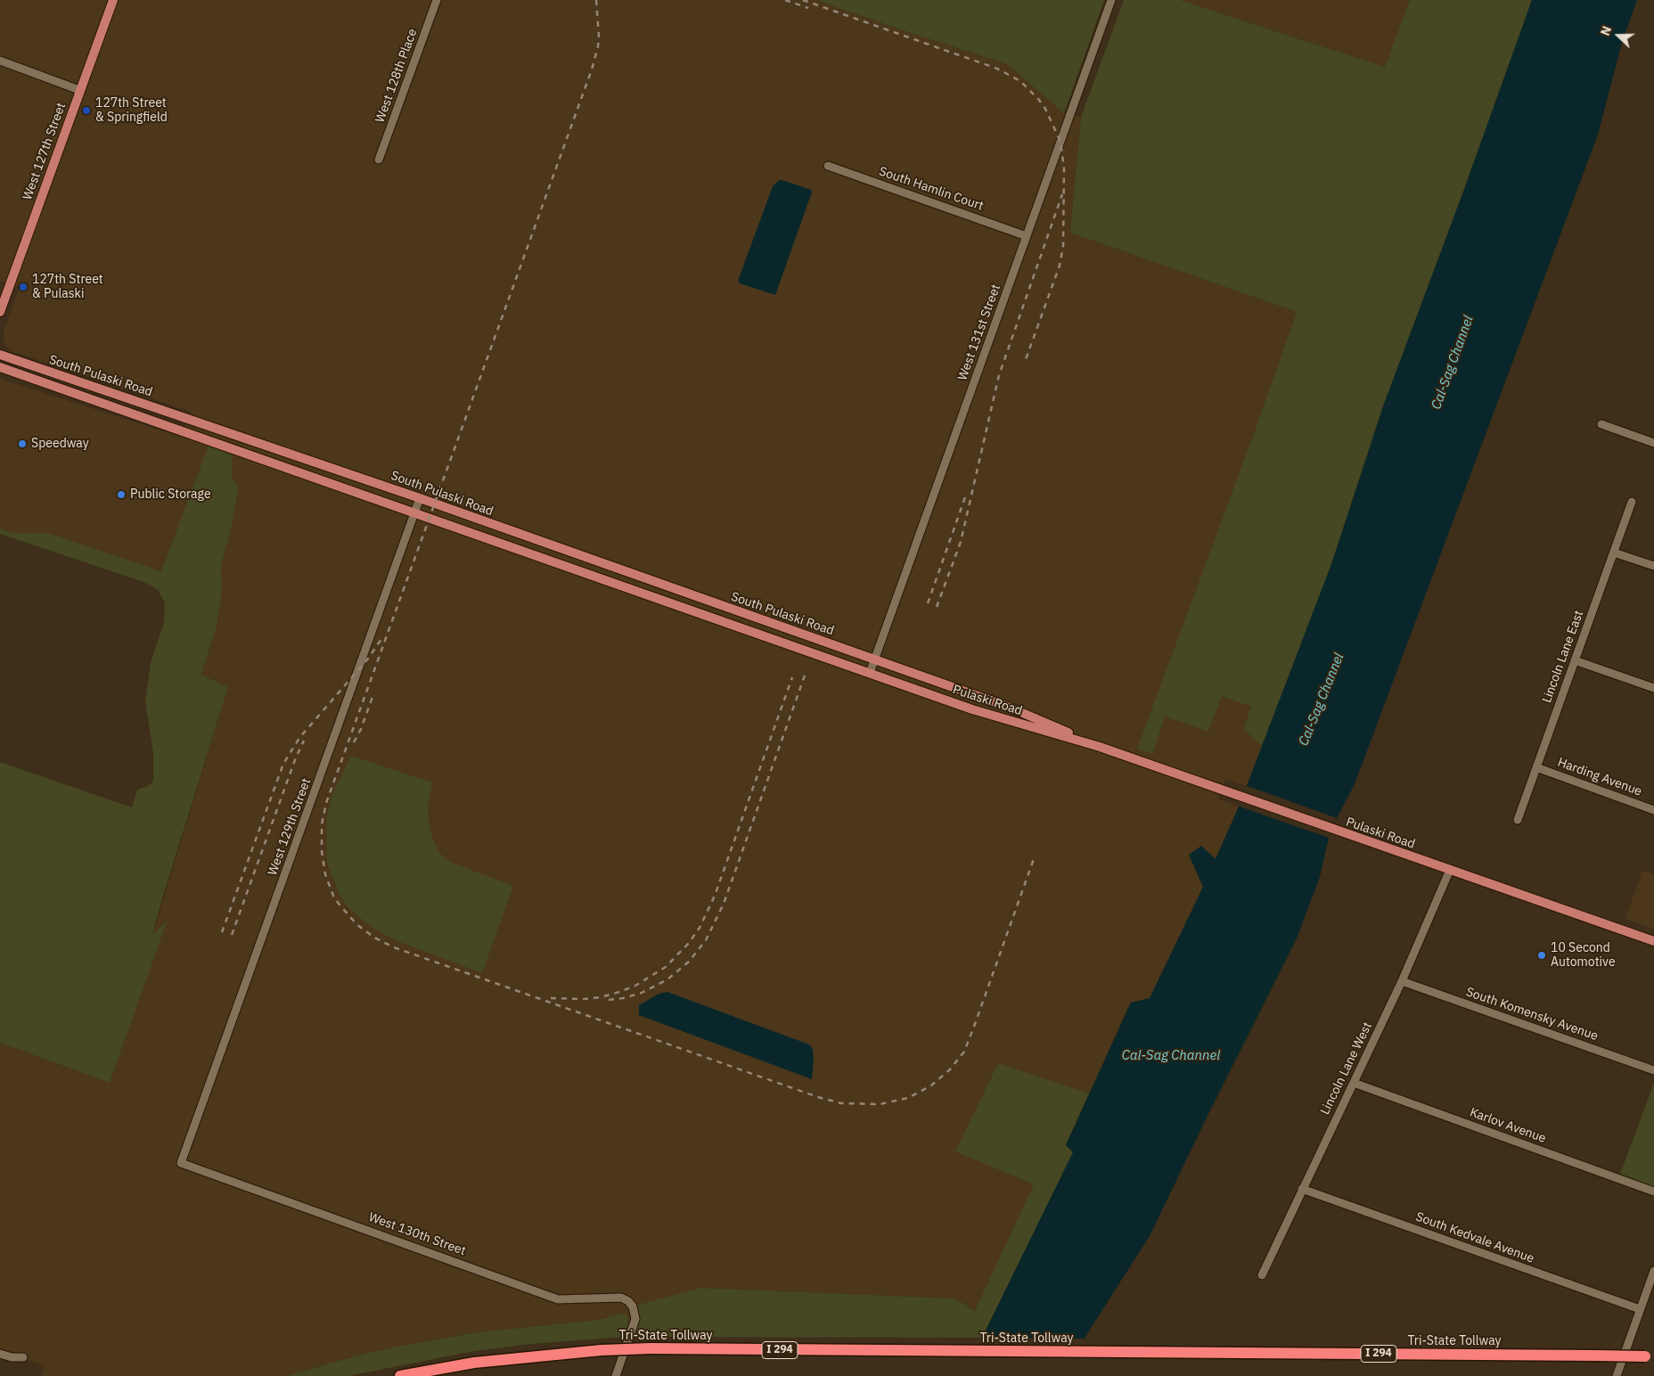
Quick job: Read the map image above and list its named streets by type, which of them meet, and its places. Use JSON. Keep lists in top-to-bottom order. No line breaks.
{"streets":{"highway":["Tri-State Tollway","I 294"],"main road":["West 127th Street","South Pulaski Road","Pulaski Road"],"street":["West 128th Place","South Hamlin Court","West 131st Street","Lincoln Lane East","Harding Avenue","West 129th Street","South Komensky Avenue","Lincoln Lane West","Karlov Avenue","West 130th Street","South Kedvale Avenue"]},"crossings":[["South Hamlin Court","West 131st Street"],["West 131st Street","South Pulaski Road"],["West 131st Street","Pulaski Road"],["South Pulaski Road","Pulaski Road"],["South Pulaski Road","West 129th Street"],["Lincoln Lane East","Harding Avenue"],["Pulaski Road","Lincoln Lane West"],["West 129th Street","West 130th Street"],["South Komensky Avenue","Lincoln Lane West"],["Lincoln Lane West","Karlov Avenue"],["Lincoln Lane West","South Kedvale Avenue"]],"water":["Cal-Sag Channel"],"places":["127th Street & Springfield","127th Street & Pulaski","Speedway","Public Storage","10 Second Automotive"],"north":"left"}
